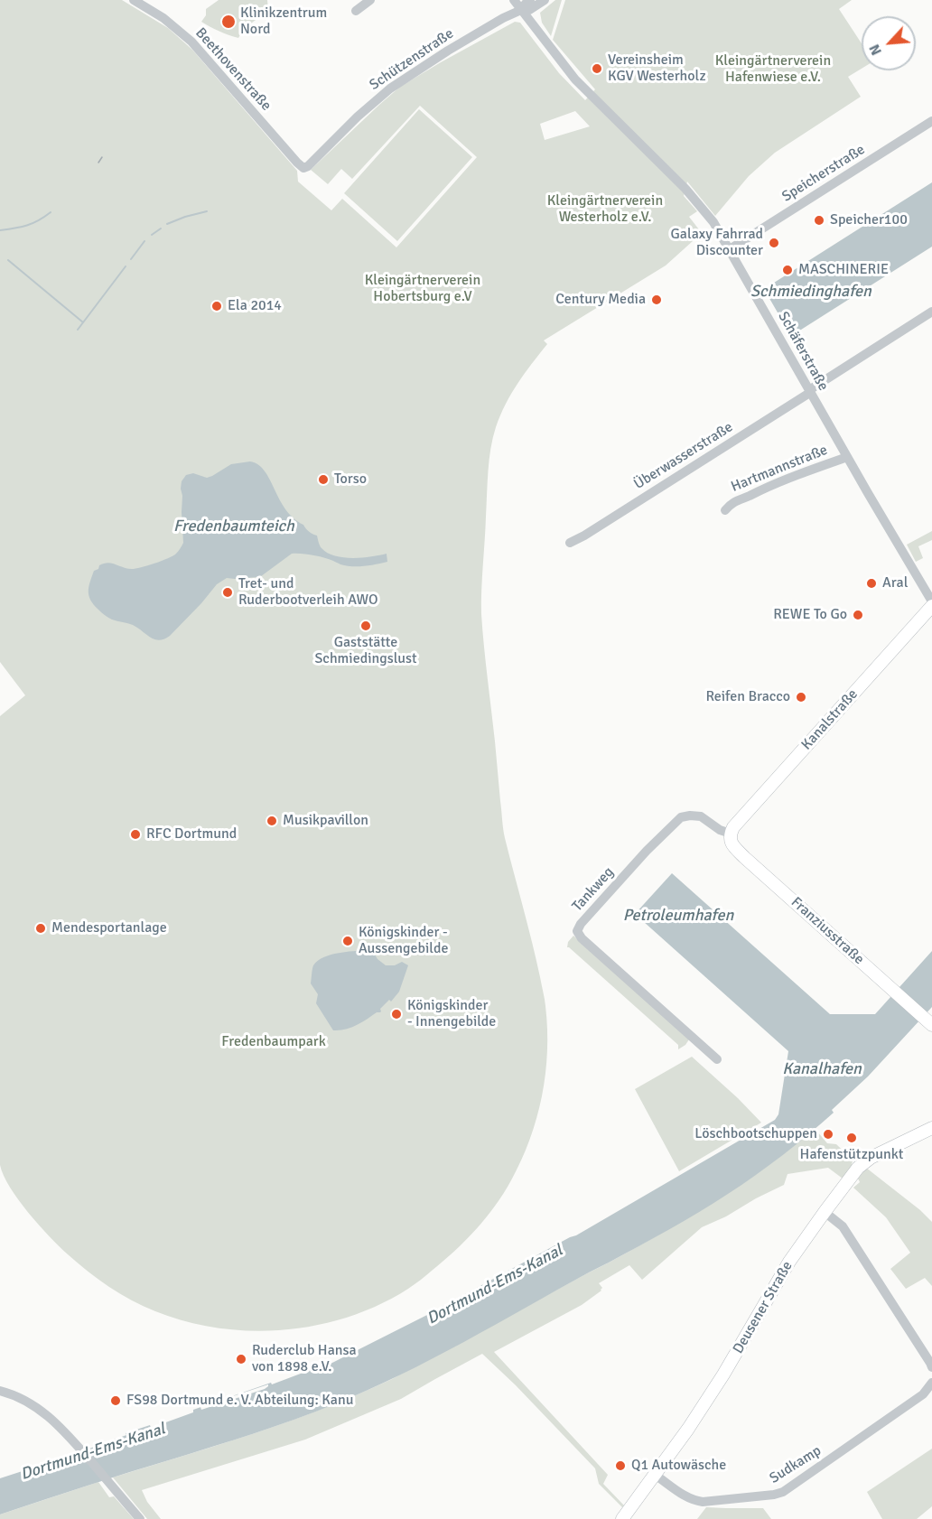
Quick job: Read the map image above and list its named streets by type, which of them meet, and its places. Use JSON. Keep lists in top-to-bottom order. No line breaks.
{"streets":{"main road":["Kanalstraße","Franziusstraße","Deusener Straße"],"street":["Schützenstraße","Beethovenstraße","Speicherstraße","Schäferstraße","Überwasserstraße","Hartmannstraße","Tankweg","Sudkamp"]},"crossings":[["Schützenstraße","Beethovenstraße"],["Schützenstraße","Schäferstraße"],["Speicherstraße","Schäferstraße"],["Schäferstraße","Überwasserstraße"],["Schäferstraße","Hartmannstraße"],["Kanalstraße","Tankweg"],["Kanalstraße","Franziusstraße"],["Tankweg","Franziusstraße"],["Deusener Straße","Sudkamp"]],"water":["Schmiedinghafen","Fredenbaumteich","Petroleumhafen","Kanalhafen","Dortmund-Ems-Kanal"],"parks":["Kleingärtnerverein Hafenwiese e.V.","Kleingärtnerverein Westerholz e.V.","Kleingärtnerverein Hobertsburg e.V","Fredenbaumpark"],"places":["Klinikzentrum Nord","Vereinsheim KGV Westerholz","Speicher100","Galaxy Fahrrad Discounter","MASCHINERIE","Century Media","Ela 2014","Torso","Aral","Tret- und Ruderbootverleih AWO","REWE To Go","Gaststätte Schmiedingslust","Reifen Bracco","Musikpavillon","RFC Dortmund","Mendesportanlage","Königskinder - Aussengebilde","Königskinder - Innengebilde","Löschbootschuppen","Hafenstützpunkt","Ruderclub Hansa von 1898 e.V.","FS98 Dortmund e. V. Abteilung: Kanu","Q1 Autowäsche"],"north":"bottom left"}
